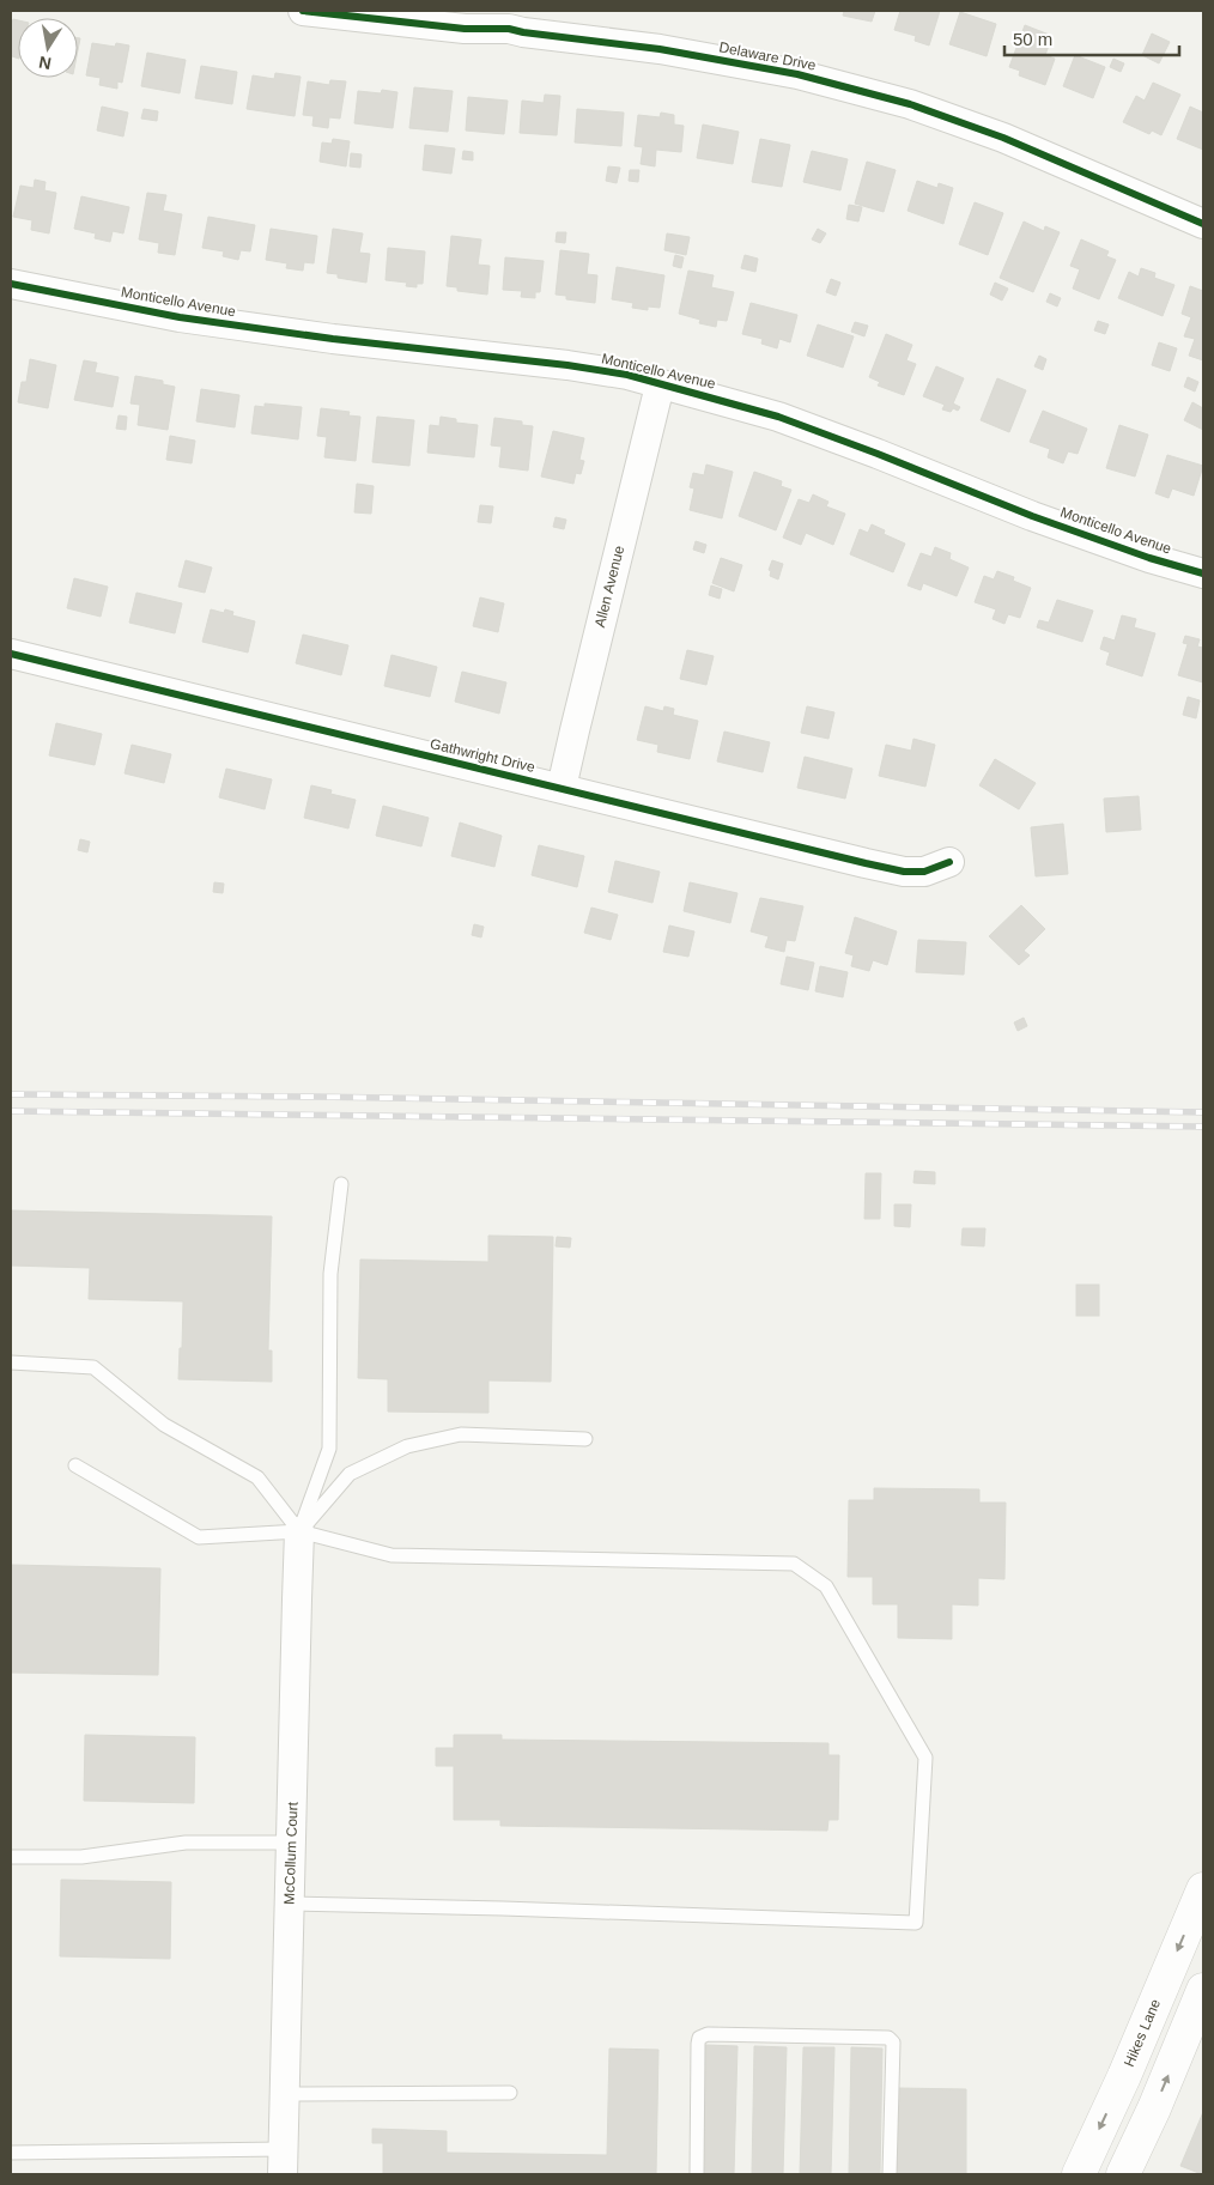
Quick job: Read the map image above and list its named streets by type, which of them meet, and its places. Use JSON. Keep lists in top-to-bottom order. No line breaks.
{"streets":{"street":["Delaware Drive","Monticello Avenue","Allen Avenue","Gathwright Drive","McCollum Court","Hikes Lane"]},"crossings":[["Monticello Avenue","Allen Avenue"],["Allen Avenue","Gathwright Drive"]],"scale_bar":"50 m","north":"bottom"}
